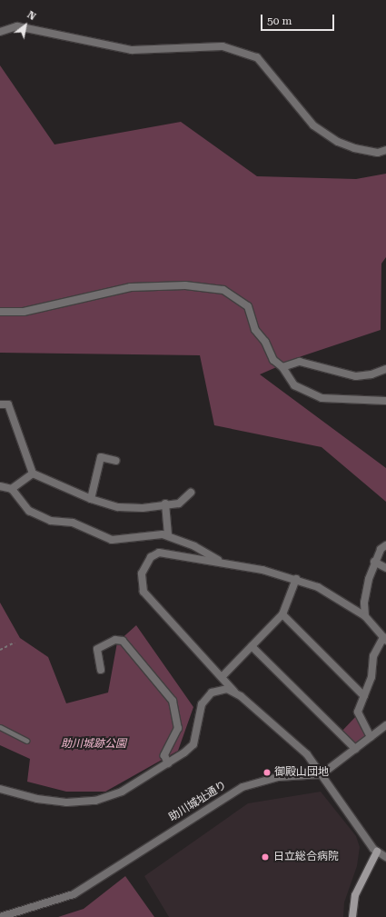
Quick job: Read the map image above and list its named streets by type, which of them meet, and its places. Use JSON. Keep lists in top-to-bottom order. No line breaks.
{"streets":{"street":["助川城址通り"]},"parks":["助川城跡公園"],"places":["御殿山団地","日立総合病院"],"scale_bar":"50 m","north":"top right"}
